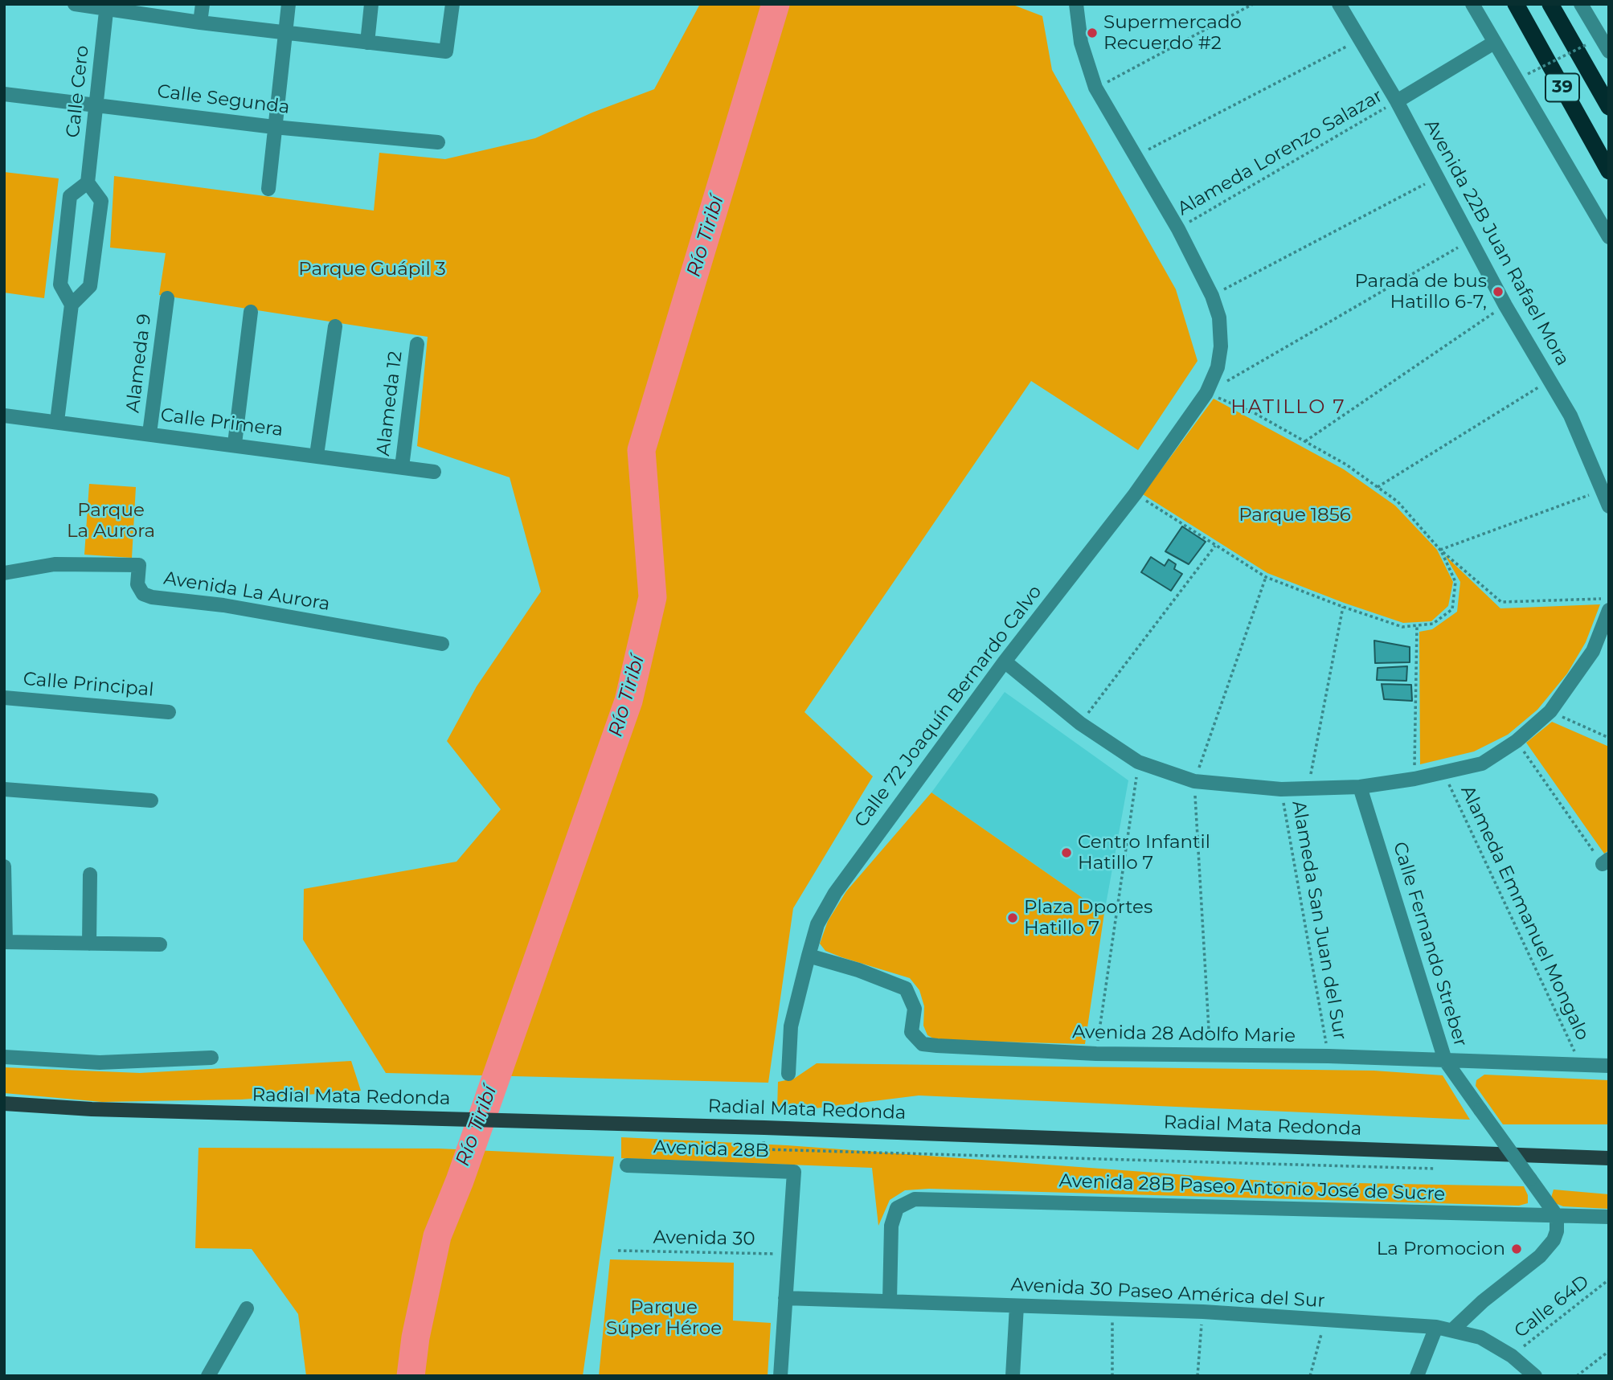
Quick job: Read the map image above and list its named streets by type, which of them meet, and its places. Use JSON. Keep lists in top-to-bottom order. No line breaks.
{"streets":{"highway":["39"],"main road":["Radial Mata Redonda"],"street":["Calle Cero","Calle Segunda","Avenida 22B Juan Rafael Mora","Alameda 9","Alameda 12","Calle Primera","Avenida La Aurora","Calle Principal","Calle 72 Joaquín Bernardo Calvo","Calle Fernando Streber","Avenida 28 Adolfo Marie","Avenida 28B","Avenida 28B Paseo Antonio José de Sucre","Avenida 30 Paseo América del Sur"],"path":["Alameda Lorenzo Salazar","Alameda Emmanuel Mongalo","Alameda San Juan del Sur","Avenida 30","Calle 64D"]},"crossings":[["Calle Cero","Calle Segunda"],["Alameda Lorenzo Salazar","Avenida 22B Juan Rafael Mora"],["Alameda Lorenzo Salazar","Calle 72 Joaquín Bernardo Calvo"],["Alameda 9","Calle Primera"],["Alameda 12","Calle Primera"],["Calle 72 Joaquín Bernardo Calvo","Avenida 28 Adolfo Marie"],["Alameda Emmanuel Mongalo","Avenida 28 Adolfo Marie"],["Alameda San Juan del Sur","Avenida 28 Adolfo Marie"],["Calle Fernando Streber","Avenida 28 Adolfo Marie"],["Calle Fernando Streber","Avenida 28B Paseo Antonio José de Sucre"],["Avenida 28B","Avenida 30"],["Avenida 28B Paseo Antonio José de Sucre","Avenida 30 Paseo América del Sur"],["Avenida 30 Paseo América del Sur","Calle 64D"]],"districts":["HATILLO 7"],"water":["Río Tiribí"],"parks":["Parque Guápil 3","Parque La Aurora","Parque 1856","Parque Súper Héroe"],"places":["Supermercado Recuerdo #2","Parada de bus Hatillo 6-7,","Centro Infantil Hatillo 7","Plaza Dportes Hatillo 7","La Promocion"]}
